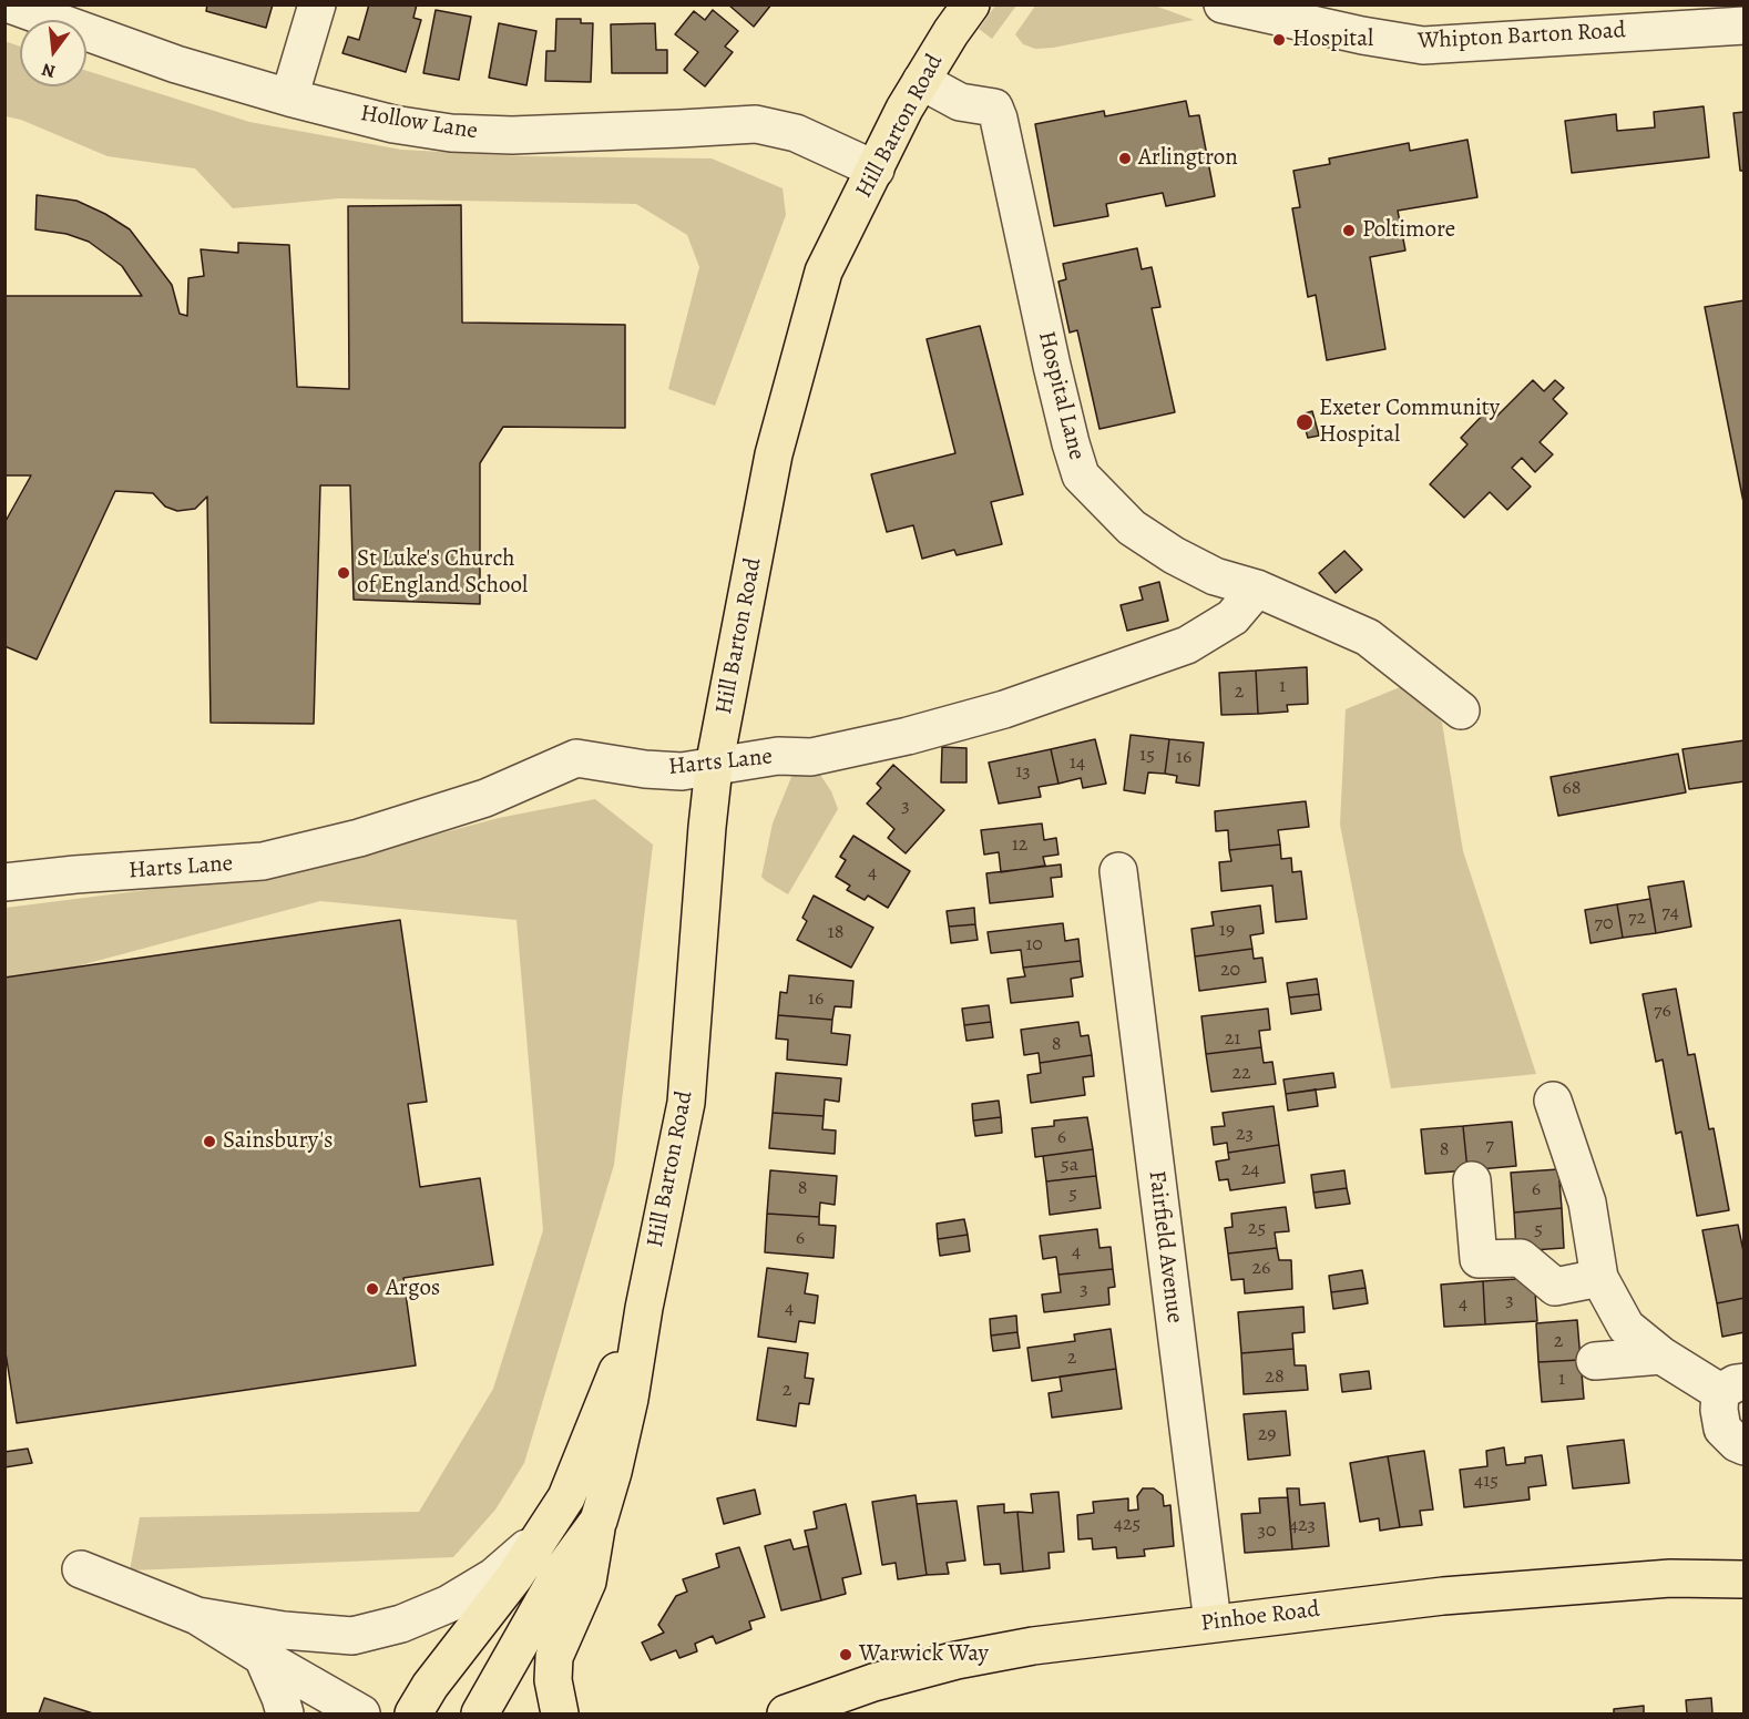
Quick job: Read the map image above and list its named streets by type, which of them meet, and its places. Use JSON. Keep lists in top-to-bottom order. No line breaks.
{"streets":{"main road":["Hill Barton Road","Pinhoe Road"],"street":["Whipton Barton Road","Hollow Lane","Hospital Lane","Harts Lane","Fairfield Avenue"]},"crossings":[["Hollow Lane","Hill Barton Road"],["Hill Barton Road","Hospital Lane"],["Hill Barton Road","Harts Lane"],["Hospital Lane","Harts Lane"],["Fairfield Avenue","Pinhoe Road"]],"places":["Hospital","Arlingtron","Poltimore","Exeter Community Hospital","St Luke's Church of England School","Sainsbury's","Argos","Warwick Way"],"house_numbers":["1","2","15","16","14","13","68","3","12","4","74","72","70","19","18","10","20","16","76","21","8","22","23","6","7","8","5a","24","8","6","5","25","5","6","4","26","3","3","4","4","2","2","28","1","2","29","415","425","423","30"],"north":"bottom"}
